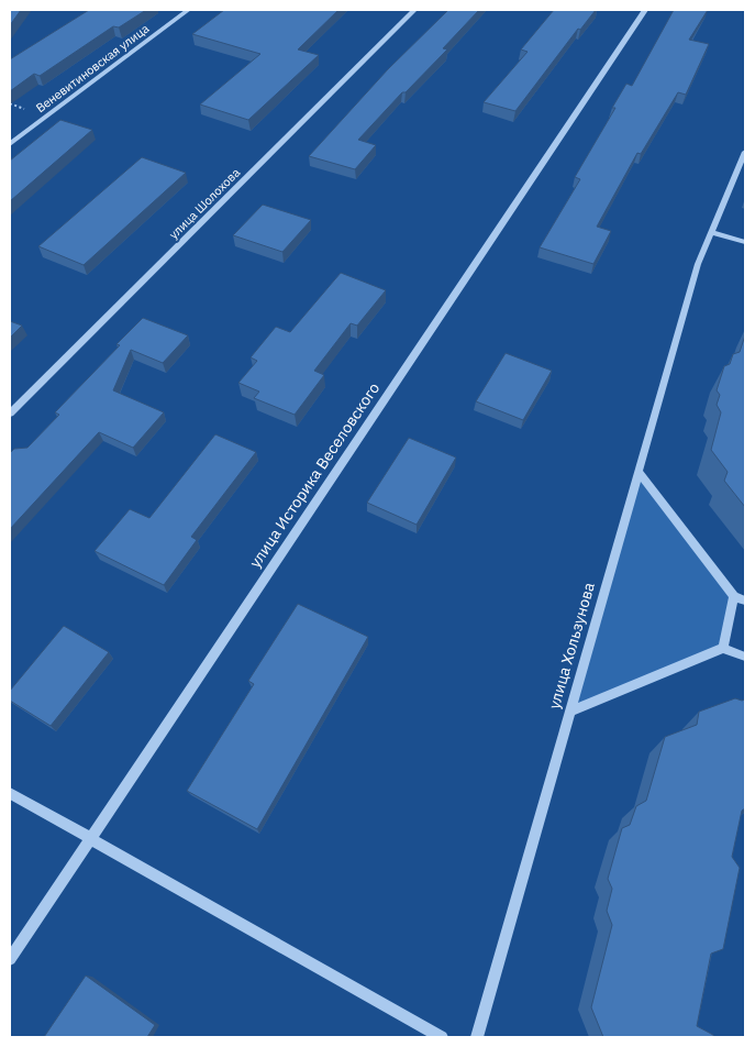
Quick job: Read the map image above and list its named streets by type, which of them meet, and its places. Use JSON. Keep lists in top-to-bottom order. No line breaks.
{"streets":{"street":["Веневитиновская улица","улица Шолохова","улица Историка Веселовского","улица Хользунова"]}}
